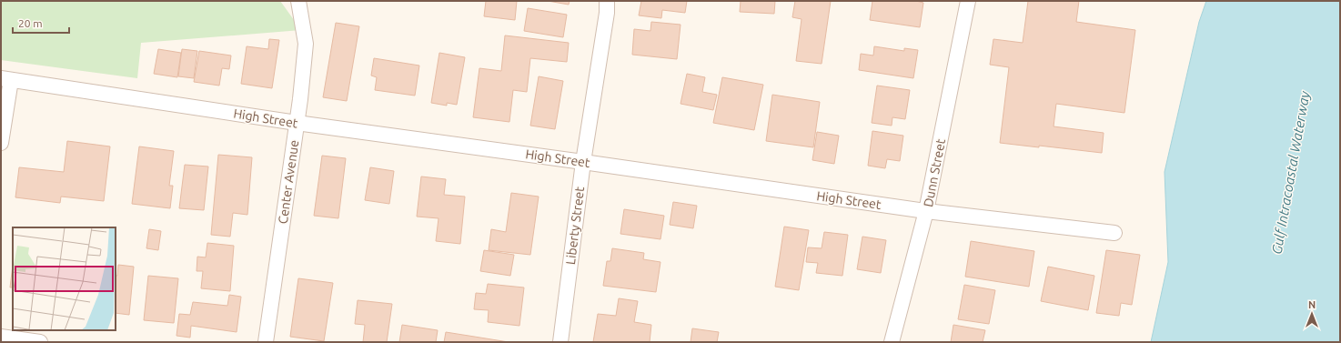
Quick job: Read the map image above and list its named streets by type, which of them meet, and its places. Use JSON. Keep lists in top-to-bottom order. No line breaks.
{"streets":{"street":["High Street","Dunn Street","Center Avenue","Liberty Street"]},"crossings":[["High Street","Dunn Street"],["High Street","Center Avenue"],["High Street","Liberty Street"]],"water":["Gulf Intracoastal Waterway"],"scale_bar":"20 m","north":"top"}
